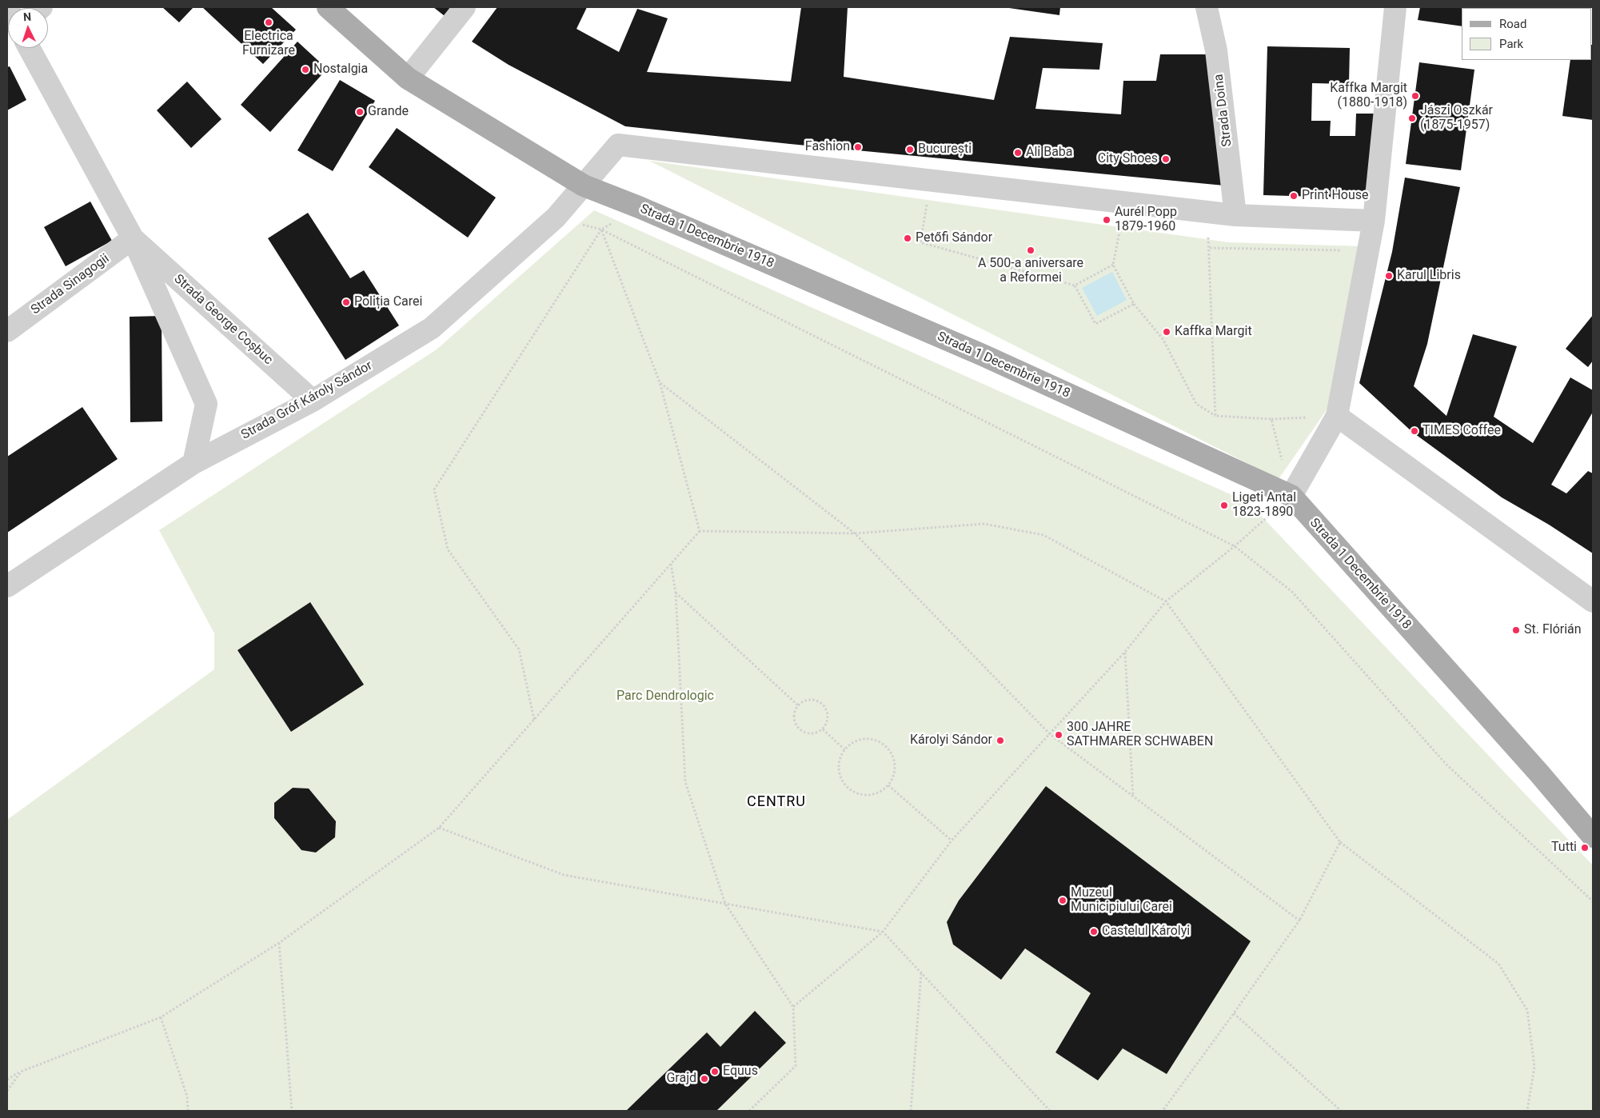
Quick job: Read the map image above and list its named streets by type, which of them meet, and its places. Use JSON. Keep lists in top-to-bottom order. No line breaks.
{"streets":{"main road":["Strada 1 Decembrie 1918"],"street":["Strada Doina","Strada Sinagogii","Strada George Coșbuc","Strada Gróf Károly Sándor"]},"crossings":[["Strada 1 Decembrie 1918","Strada Gróf Károly Sándor"],["Strada Sinagogii","Strada George Coșbuc"],["Strada George Coșbuc","Strada Gróf Károly Sándor"]],"districts":["CENTRU"],"parks":["Parc Dendrologic"],"places":["Electrica Furnizare","Nostalgia","Kaffka Margit (1880-1918)","Grande","Jászi Oszkár (1875-1957)","Fashion","București","Ali Baba","City Shoes","Print House","Aurél Popp 1879-1960","Petőfi Sándor","A 500-a aniversare a Reformei","Karul Libris","Poliția Carei","Kaffka Margit","TIMES Coffee","Ligeti Antal 1823-1890","St. Flórián","300 JAHRE SATHMARER SCHWABEN","Károlyi Sándor","Tutti","Muzeul Municipiului Carei","Castelul Károlyi","Equus","Grajd"],"legend":["Road","Park"],"north":"top"}
